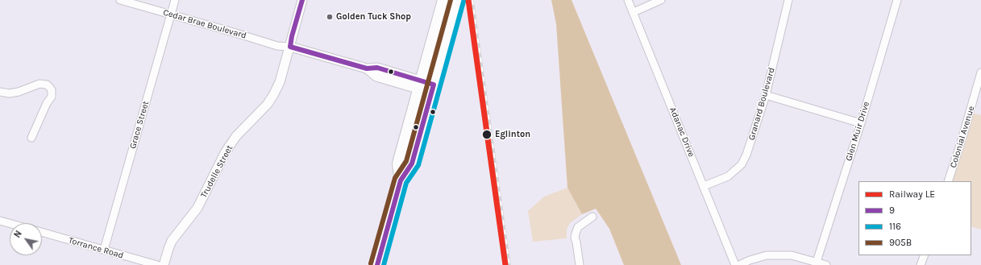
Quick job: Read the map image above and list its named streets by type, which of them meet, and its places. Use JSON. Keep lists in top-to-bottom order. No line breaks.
{"streets":{"street":["Cedar Brae Boulevard","Granard Boulevard","Grace Street","Glen Muir Drive","Adanac Drive","Colonial Avenue","Trudelle Street","Torrance Road"]},"crossings":[["Cedar Brae Boulevard","Grace Street"],["Cedar Brae Boulevard","Trudelle Street"],["Granard Boulevard","Adanac Drive"],["Grace Street","Torrance Road"]],"places":["Golden Tuck Shop","Eglinton"],"lines":["rail line LE","transit line 9","transit line 905B","transit line 116"],"legend":["Railway LE","9","116","905B"],"north":"top left"}
